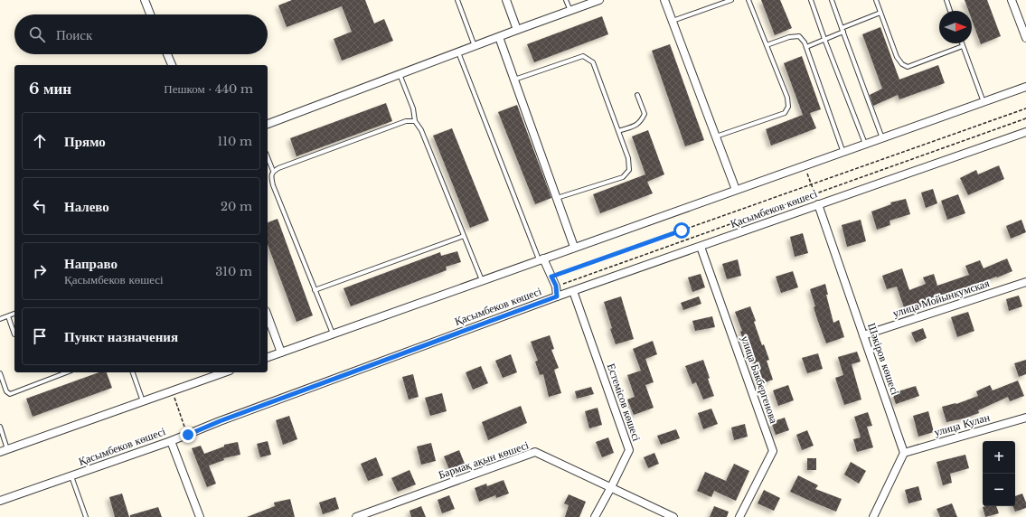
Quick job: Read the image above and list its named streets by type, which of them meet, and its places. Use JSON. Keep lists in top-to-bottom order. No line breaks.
{"streets":{"street":["Қасымбеков көшесі","улица Мойынкумская","Шәкіров көшесі","улица Бакбергенова","Естемісов көшесі","улица Кулан","Бармақ ақын көшесі"]},"crossings":[["Қасымбеков көшесі","Шәкіров көшесі"],["Қасымбеков көшесі","улица Бакбергенова"],["Қасымбеков көшесі","Естемісов көшесі"],["улица Мойынкумская","Шәкіров көшесі"],["Шәкіров көшесі","улица Кулан"],["Естемісов көшесі","Бармақ ақын көшесі"]],"north":"right","page":{"search":"Поиск","heading":["6 мин","Пешком · 440 m"],"list":[["Прямо","110 m"],["Налево","20 m"],["Направо","Қасымбеков көшесі","310 m"],"Пункт назначения"],"map_buttons":["+","−"]}}
